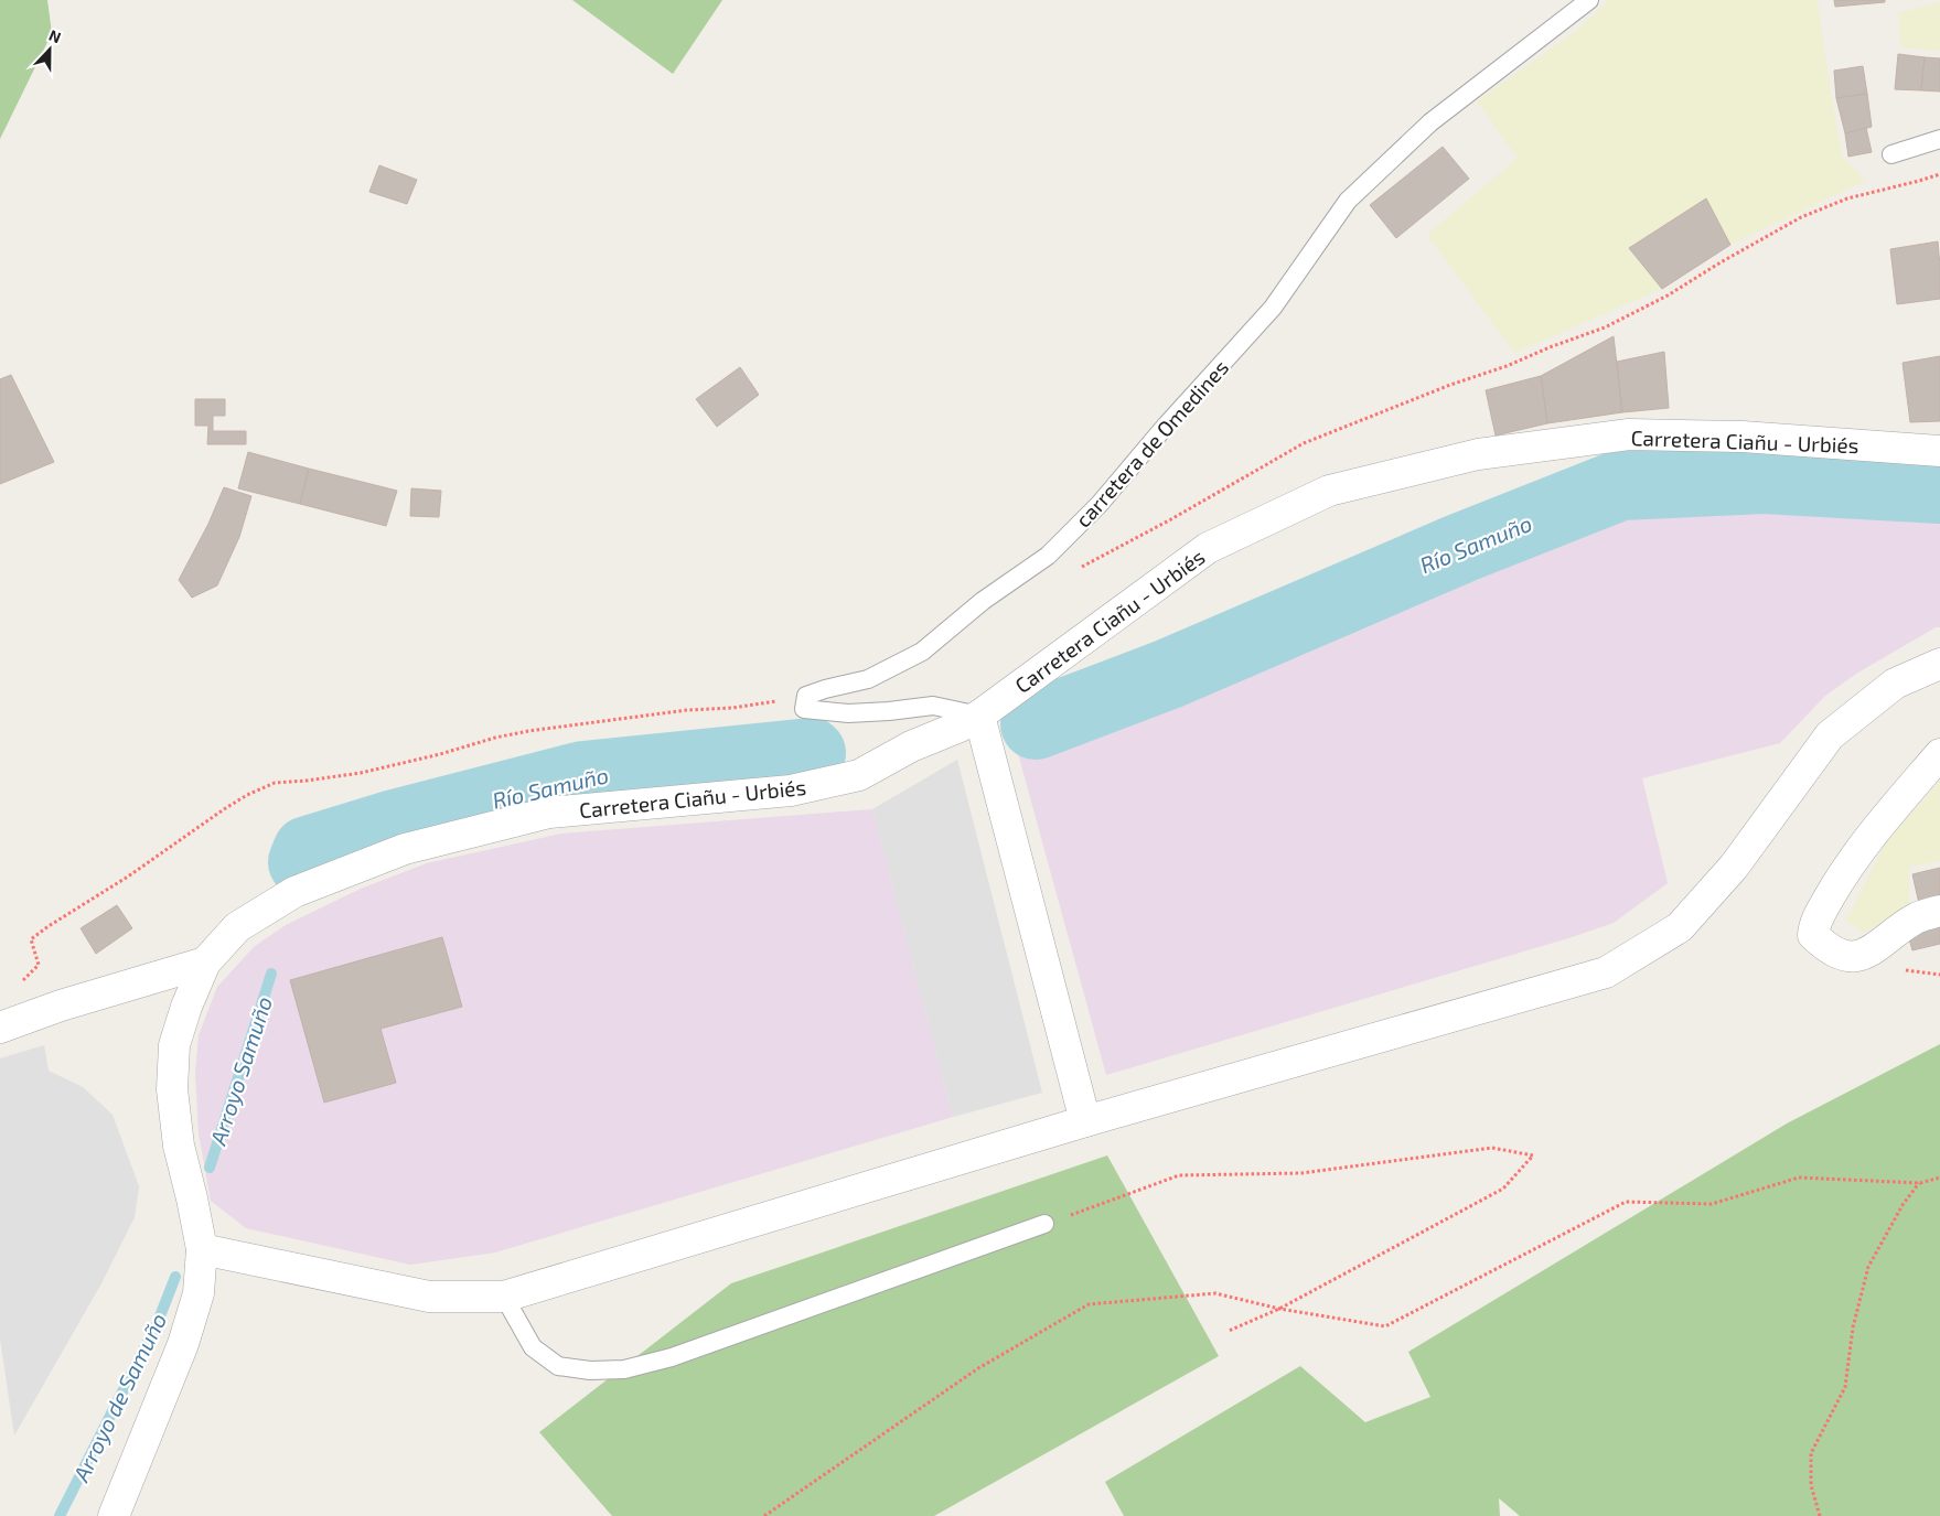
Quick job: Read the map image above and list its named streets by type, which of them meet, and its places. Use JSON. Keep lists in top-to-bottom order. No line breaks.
{"streets":{"street":["Carretera Ciañu - Urbiés"],"lane":["carretera de Omedines"]},"water":["Río Samuño","Arroyo Samuño","Arroyo de Samuño"],"north":"top"}
